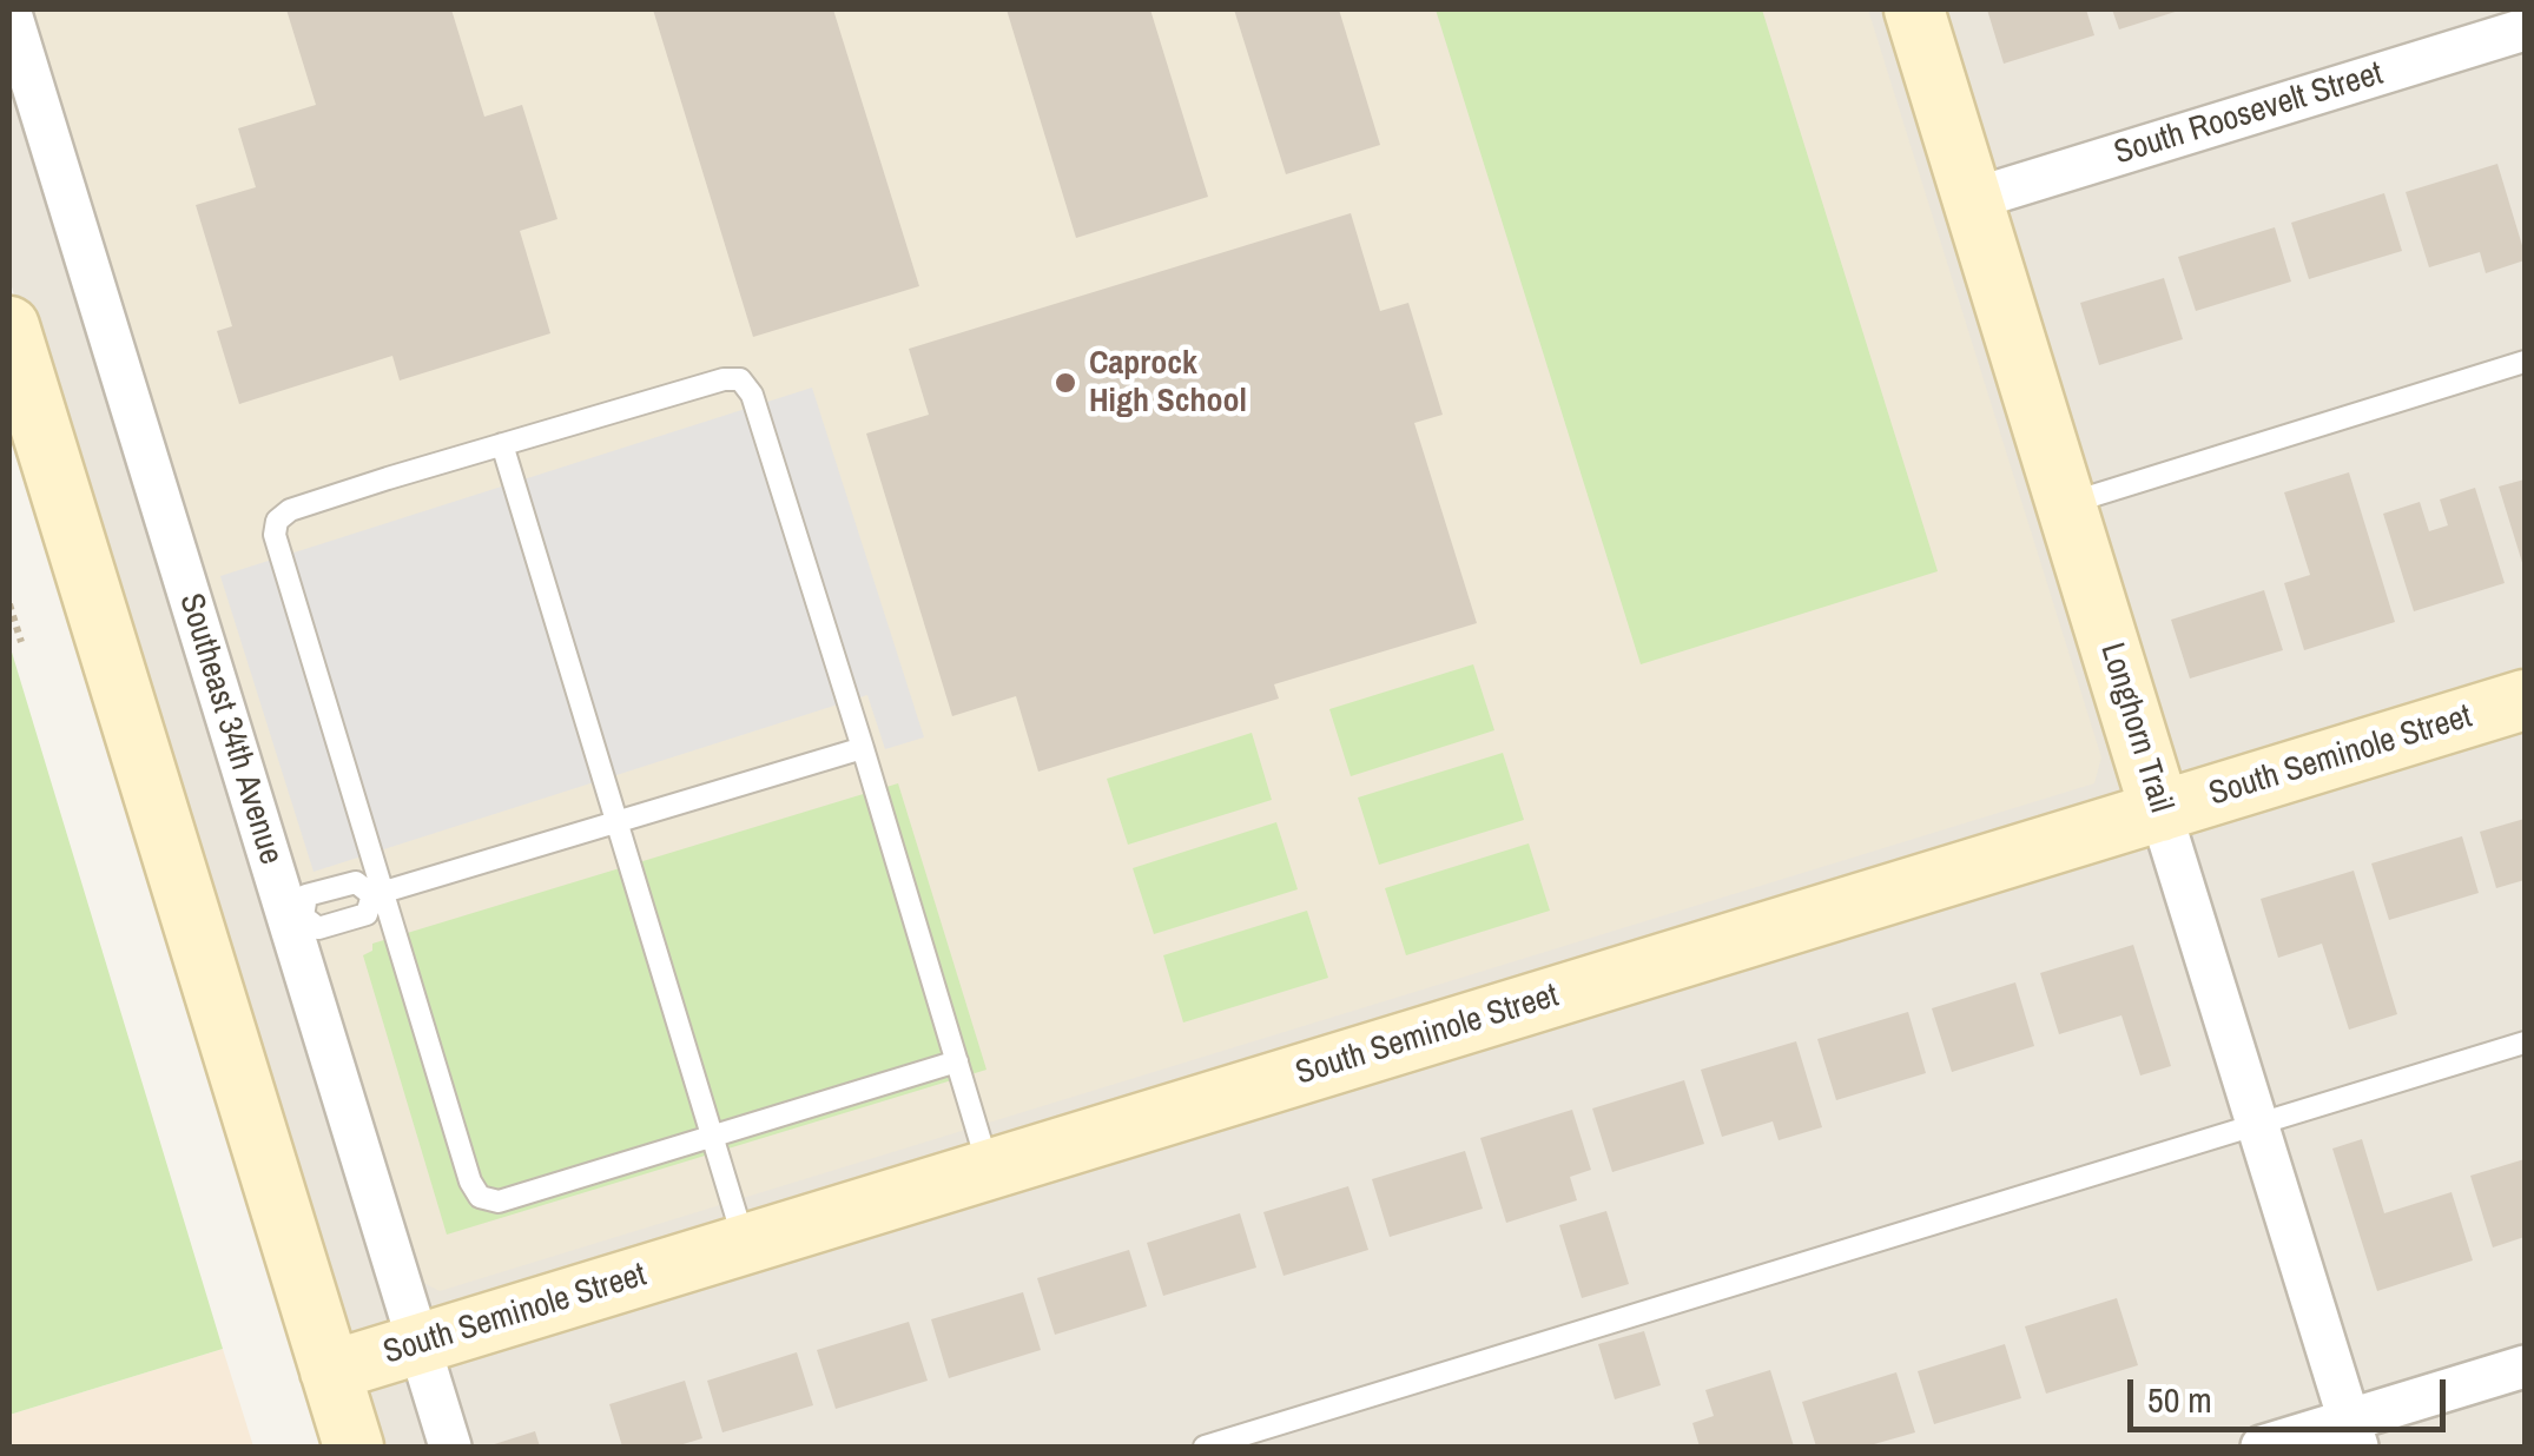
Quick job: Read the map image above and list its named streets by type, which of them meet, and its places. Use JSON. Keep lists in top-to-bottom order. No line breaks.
{"streets":{"street":["South Roosevelt Street","Longhorn Trail","Southeast 34th Avenue","South Seminole Street"]},"crossings":[["South Roosevelt Street","Longhorn Trail"],["Longhorn Trail","South Seminole Street"],["Southeast 34th Avenue","South Seminole Street"]],"places":["Caprock High School"],"scale_bar":"50 m"}
